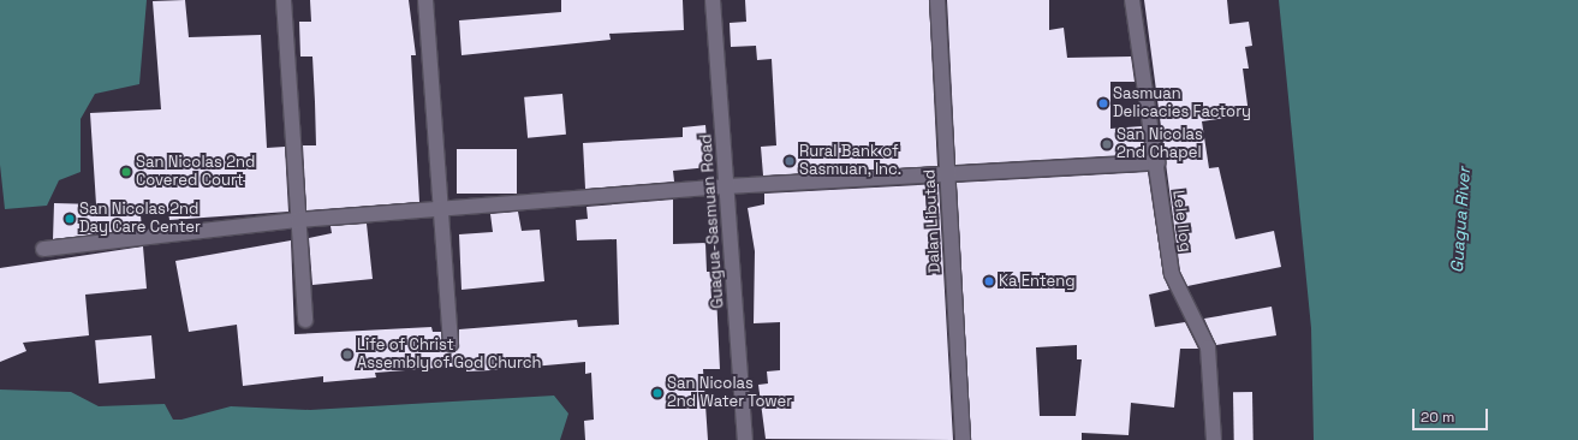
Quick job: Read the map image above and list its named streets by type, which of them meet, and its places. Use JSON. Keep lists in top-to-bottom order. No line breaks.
{"streets":{"street":["Guagua-Sasmuan Road","Dalan Libutad","Lele Ilog"]},"water":["Guagua River"],"places":["Sasmuan Delicacies Factory","San Nicolas 2nd Chapel","Rural Bank of Sasmuan, Inc.","San Nicolas 2nd Covered Court","San Nicolas 2nd Day Care Center","Ka Enteng","Life of Christ Assembly of God Church","San Nicolas 2nd Water Tower"],"scale_bar":"20 m"}
